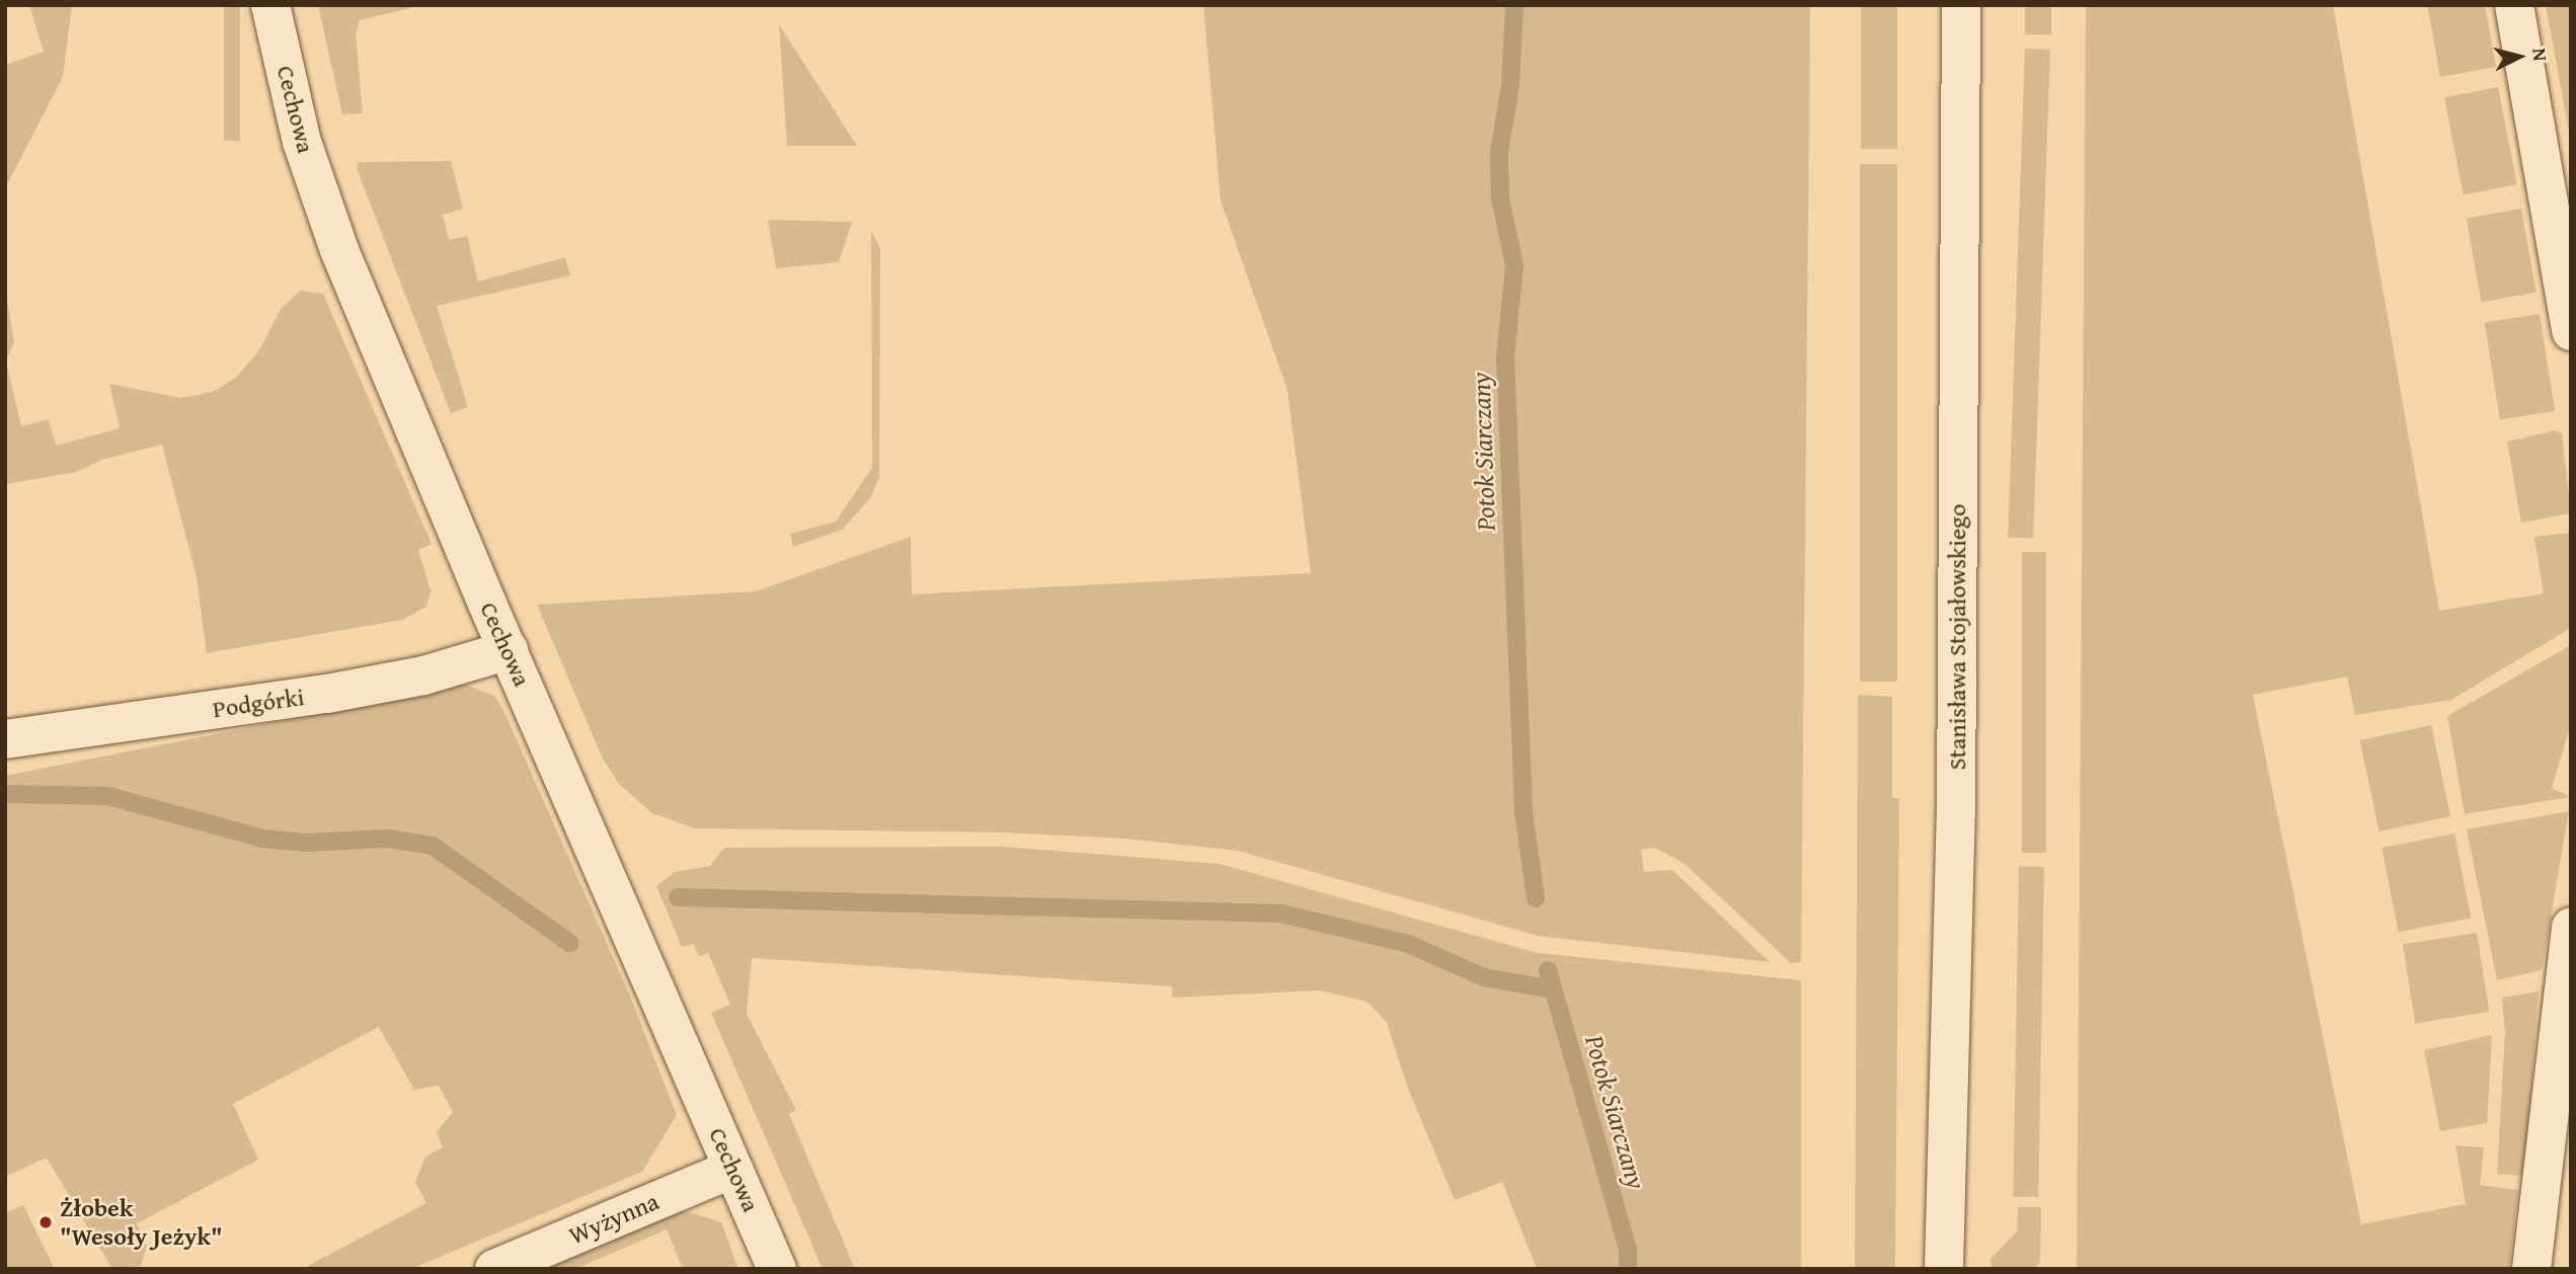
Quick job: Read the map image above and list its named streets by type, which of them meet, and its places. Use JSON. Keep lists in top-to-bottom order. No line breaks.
{"streets":{"street":["Cechowa","Stanisława Stojałowskiego","Podgórki","Wyżynna"]},"crossings":[["Cechowa","Podgórki"],["Cechowa","Wyżynna"]],"water":["Potok Siarczany"],"places":["Żłobek \"Wesoły Jeżyk\""],"north":"right"}
